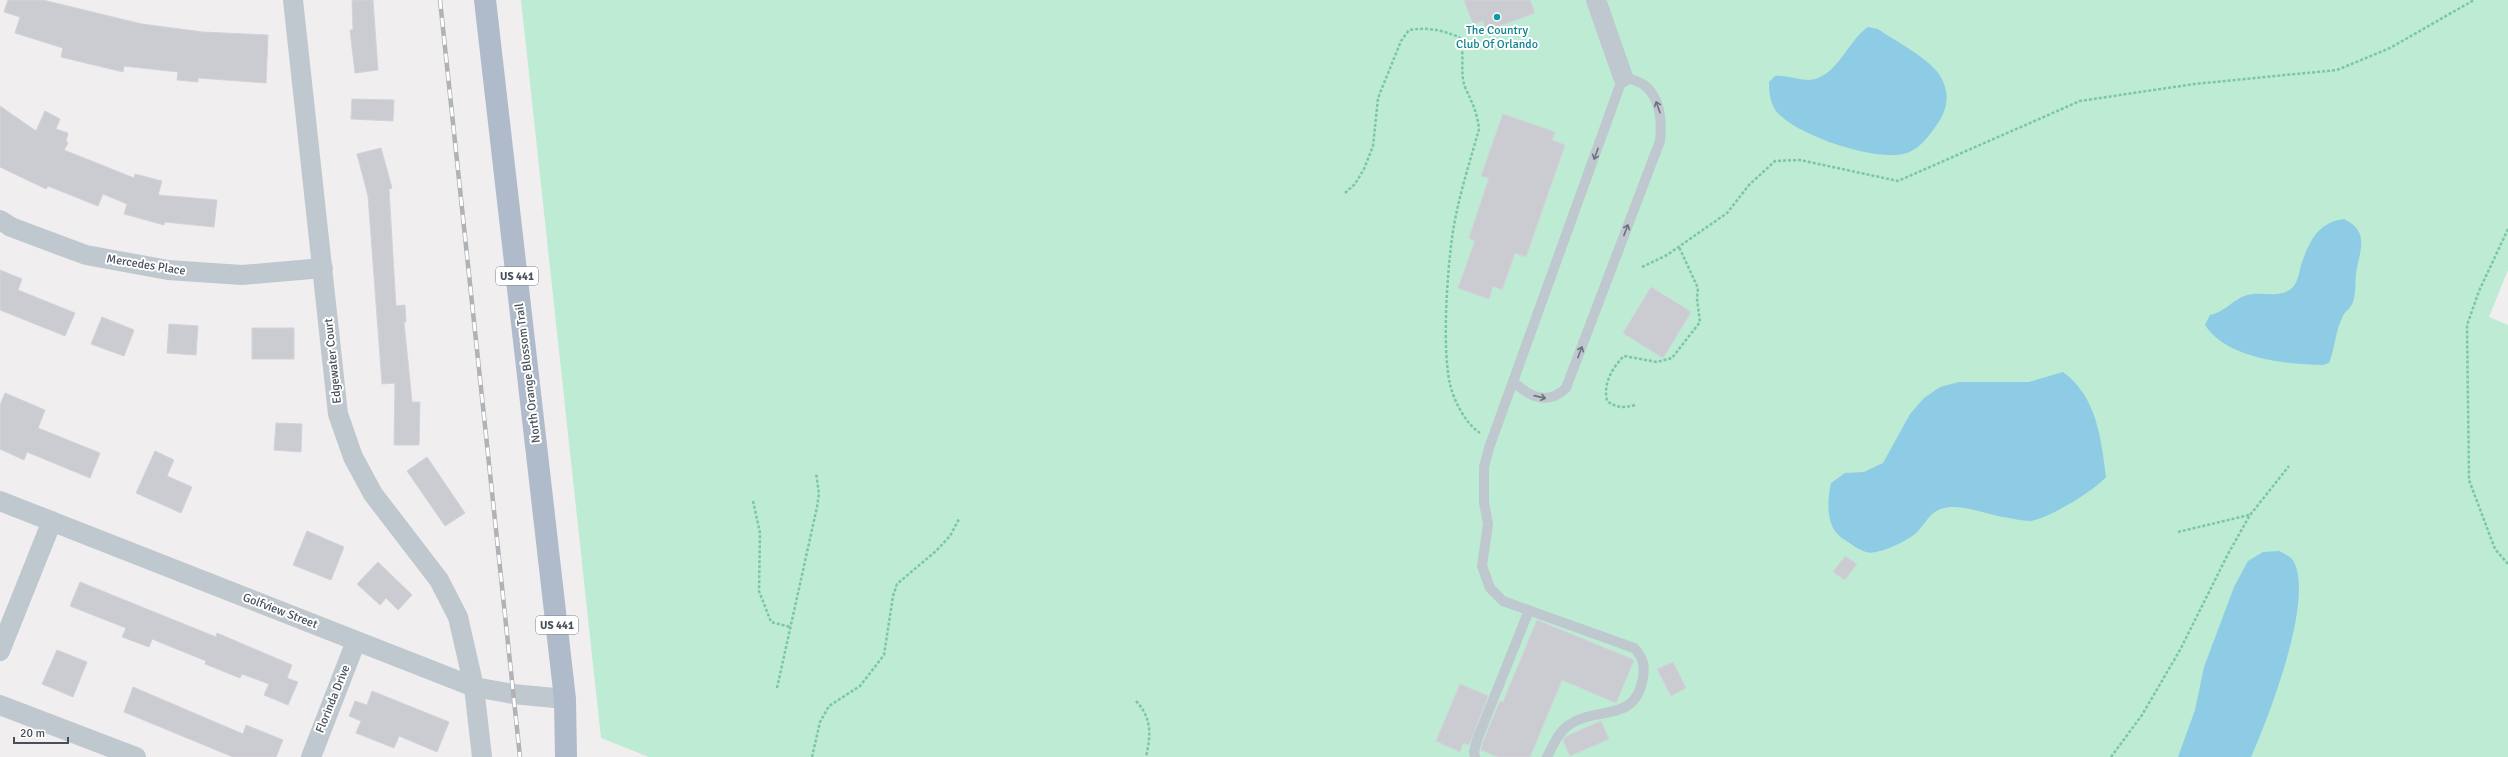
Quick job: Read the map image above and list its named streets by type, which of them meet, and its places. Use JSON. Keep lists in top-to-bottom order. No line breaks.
{"streets":{"main road":["US 441","North Orange Blossom Trail"],"street":["Mercedes Place","Edgewater Court","Golfview Street","Florinda Drive"]},"crossings":[["Mercedes Place","Edgewater Court"],["Edgewater Court","Golfview Street"],["North Orange Blossom Trail","Golfview Street"],["Golfview Street","Florinda Drive"]],"places":["The Country Club Of Orlando"],"scale_bar":"20 m"}
